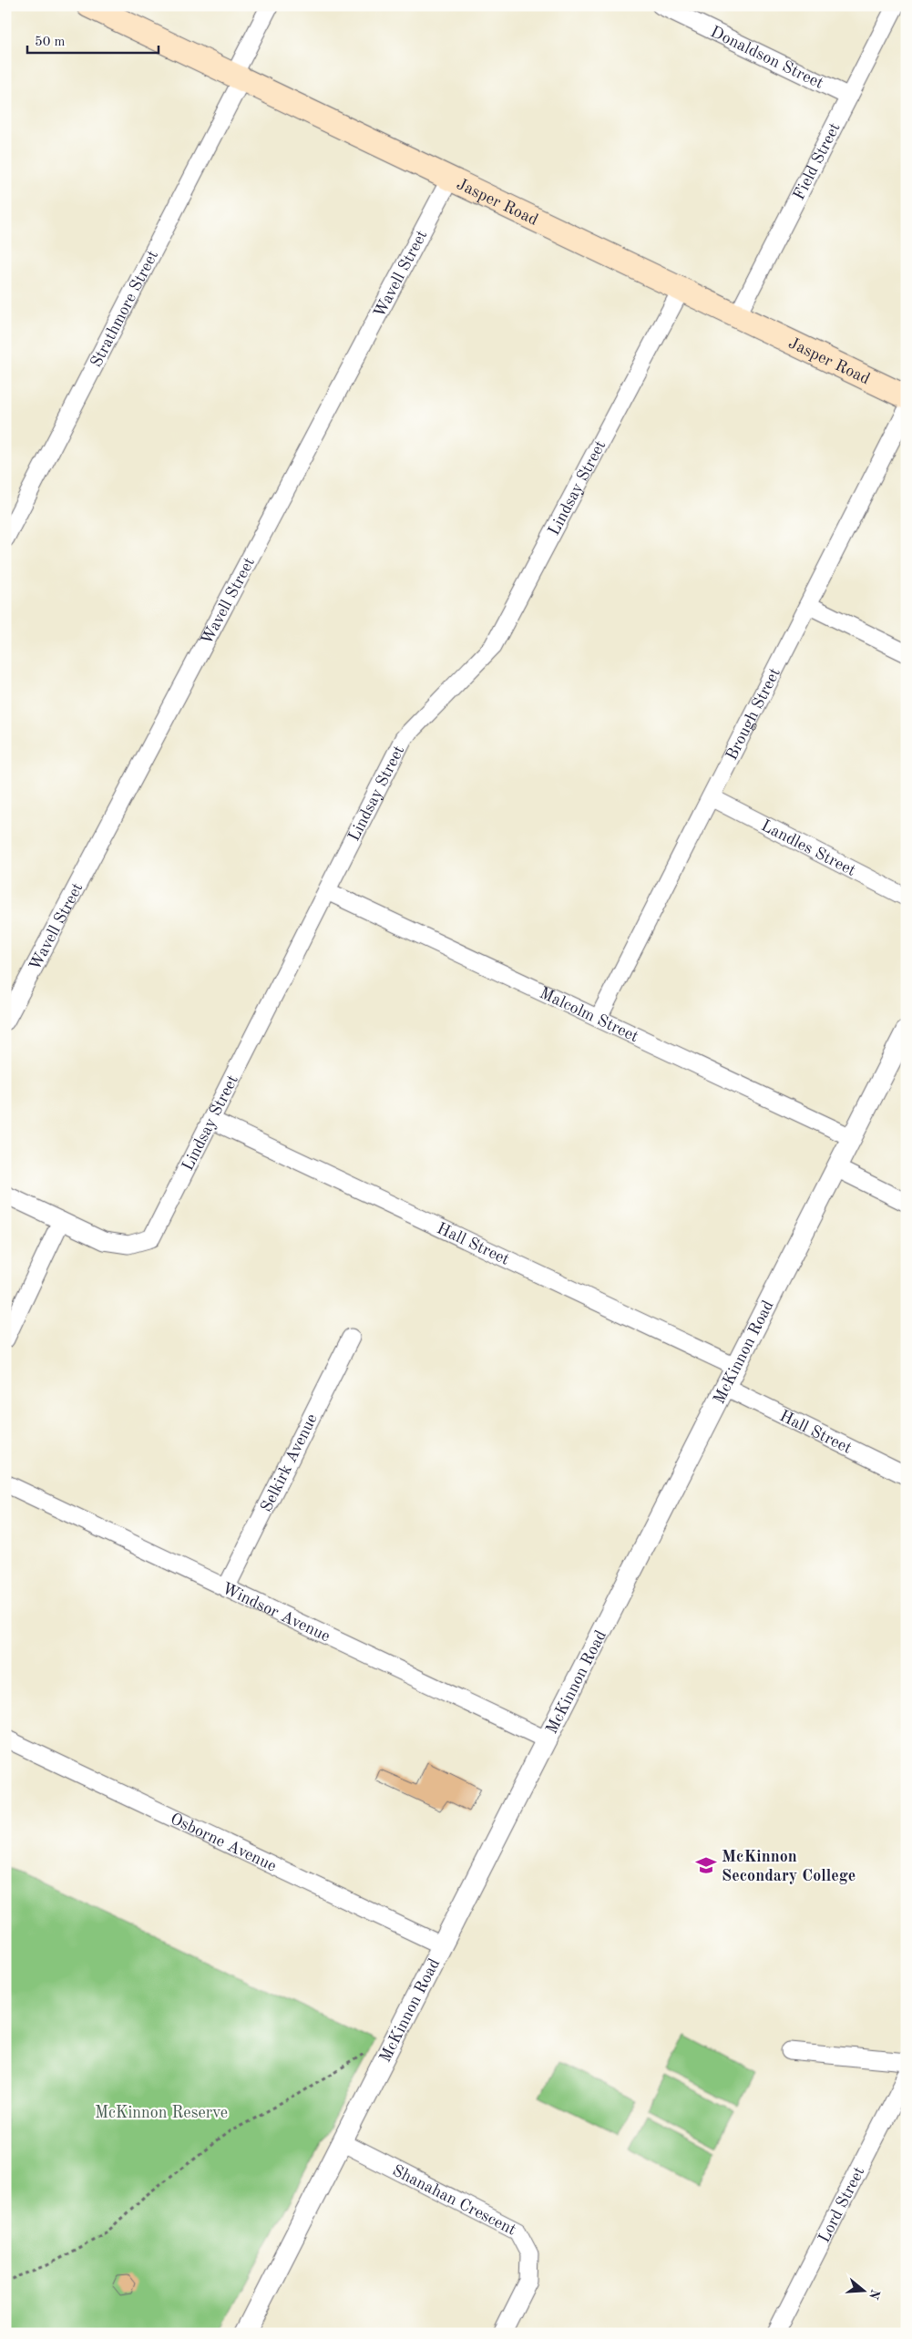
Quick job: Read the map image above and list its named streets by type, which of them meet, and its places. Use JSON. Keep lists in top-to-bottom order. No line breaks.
{"streets":{"main road":["Jasper Road"],"street":["Donaldson Street","Field Street","Wavell Street","Strathmore Street","Lindsay Street","Brough Street","Landles Street","Malcolm Street","Hall Street","McKinnon Road","Selkirk Avenue","Windsor Avenue","Osborne Avenue","Shanahan Crescent","Lord Street"]},"crossings":[["Donaldson Street","Field Street"],["Field Street","Jasper Road"],["Jasper Road","Wavell Street"],["Jasper Road","Strathmore Street"],["Jasper Road","Lindsay Street"],["Lindsay Street","Malcolm Street"],["Lindsay Street","Hall Street"],["Brough Street","Landles Street"],["Brough Street","Malcolm Street"],["Malcolm Street","McKinnon Road"],["Hall Street","McKinnon Road"],["McKinnon Road","Windsor Avenue"],["McKinnon Road","Osborne Avenue"],["McKinnon Road","Shanahan Crescent"],["Selkirk Avenue","Windsor Avenue"]],"parks":["McKinnon Reserve"],"places":{"school or university":["McKinnon Secondary College"]},"scale_bar":"50 m","north":"right"}
